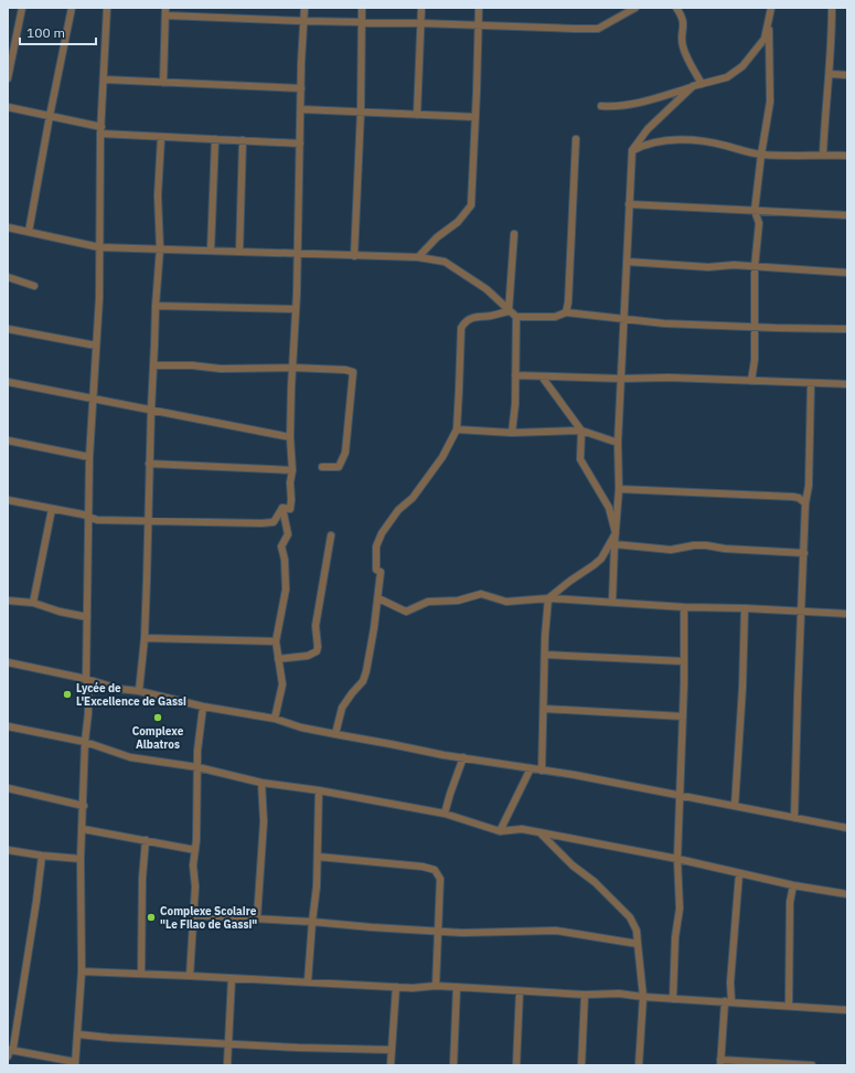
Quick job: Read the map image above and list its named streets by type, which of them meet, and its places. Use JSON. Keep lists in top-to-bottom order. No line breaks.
{"places":["Lycée de L'Excellence de Gassi","Complexe Albatros","Complexe Scolaire \"Le Filao de Gassi\""],"scale_bar":"100 m"}
